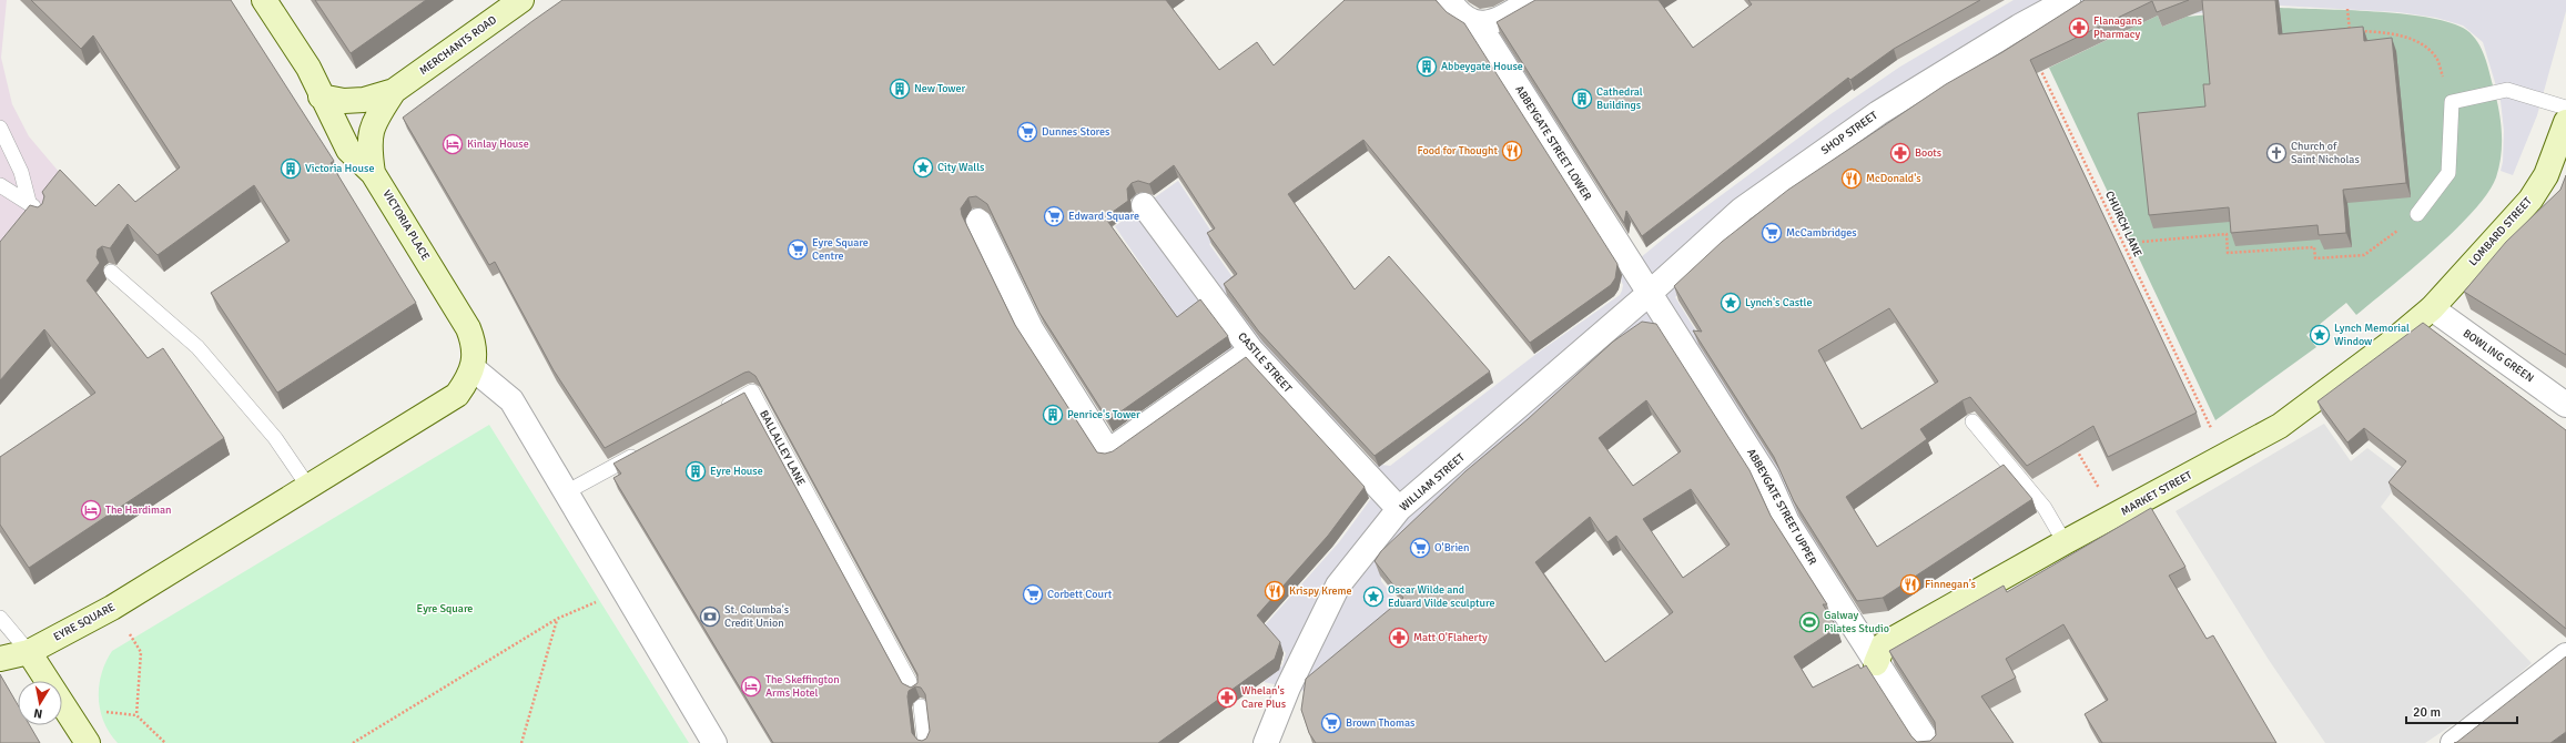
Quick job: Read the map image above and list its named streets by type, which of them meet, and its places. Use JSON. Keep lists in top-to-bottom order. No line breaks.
{"streets":{"main road":["MERCHANTS ROAD","VICTORIA PLACE","LOMBARD STREET","MARKET STREET","EYRE SQUARE"],"street":["SHOP STREET","ABBEYGATE STREET LOWER","BOWLING GREEN","CASTLE STREET","WILLIAM STREET","ABBEYGATE STREET UPPER"],"lane":["BALLALLEY LANE"],"path":["CHURCH LANE"]},"crossings":[["MERCHANTS ROAD","VICTORIA PLACE"],["SHOP STREET","ABBEYGATE STREET LOWER"],["SHOP STREET","CHURCH LANE"],["SHOP STREET","WILLIAM STREET"],["SHOP STREET","ABBEYGATE STREET UPPER"],["ABBEYGATE STREET LOWER","WILLIAM STREET"],["ABBEYGATE STREET LOWER","ABBEYGATE STREET UPPER"],["VICTORIA PLACE","EYRE SQUARE"],["LOMBARD STREET","BOWLING GREEN"],["LOMBARD STREET","MARKET STREET"],["BOWLING GREEN","MARKET STREET"],["CASTLE STREET","WILLIAM STREET"],["WILLIAM STREET","ABBEYGATE STREET UPPER"],["MARKET STREET","ABBEYGATE STREET UPPER"]],"parks":["Eyre Square"],"places":{"pharmacy":["Flanagans Pharmacy","Boots","Matt O'Flaherty","Whelan's Care Plus"],"building":["Abbeygate House","New Tower","Cathedral Buildings","Victoria House","Penrice's Tower","Eyre House"],"supermarket":["Dunnes Stores","Edward Square","McCambridges","Eyre Square Centre","O'Brien","Corbett Court","Brown Thomas"],"hotel":["Kinlay House","The Hardiman","The Skeffington Arms Hotel"],"restaurant":["Food for Thought","McDonald's","Finnegan’s","Krispy Kreme"],"church":["Church of Saint Nicholas"],"place":["City Walls","Lynch's Castle","Lynch Memorial Window","Oscar Wilde and Eduard Vilde sculpture"],"bank":["St. Columba's Credit Union"],"sports":["Galway Pilates Studio"]},"scale_bar":"20 m","north":"bottom"}
